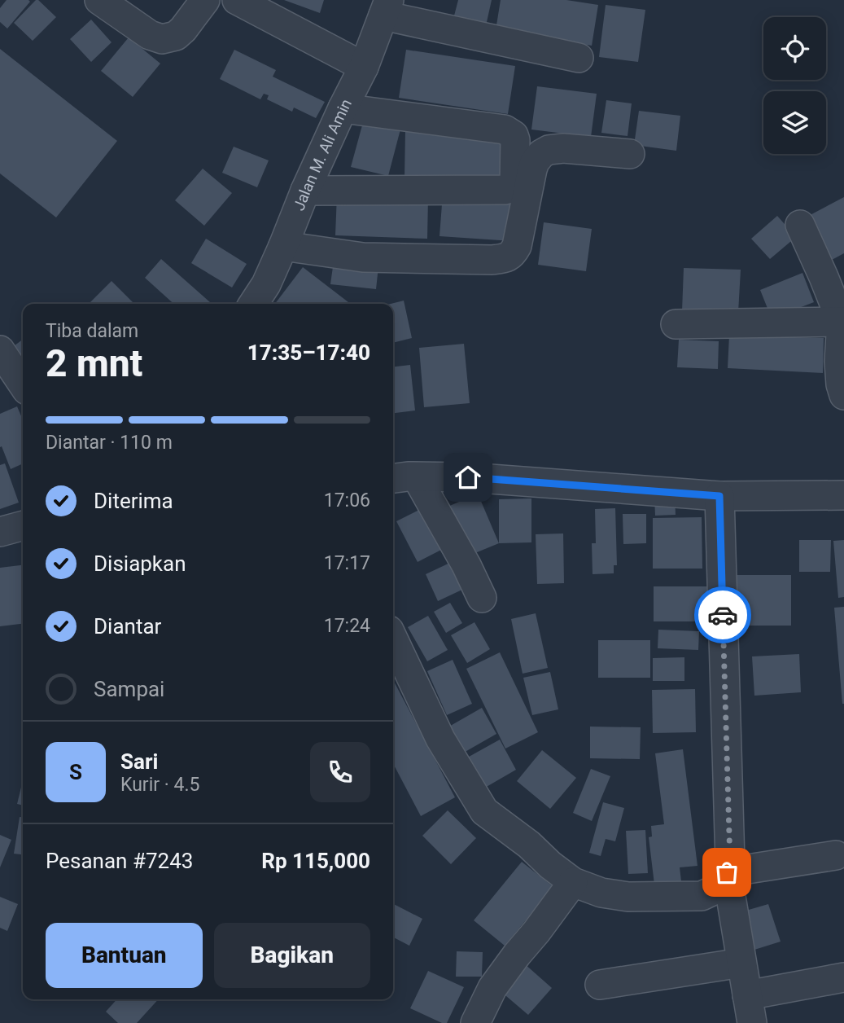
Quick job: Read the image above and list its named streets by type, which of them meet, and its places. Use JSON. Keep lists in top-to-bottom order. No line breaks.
{"streets":{"street":["Jalan M. Ali Amin"]},"page":{"heading":["2 mnt","Tiba dalam","17:35–17:40"],"panel":["Sari","Kurir · 4.5","Pesanan #7243","Rp 115,000"],"bar":"Diantar · 110 m","list":[["Diterima","17:06"],["Disiapkan","17:17"],["Diantar","17:24"],"Sampai"],"round":"S","buttons":["Bantuan","Bagikan"]}}
